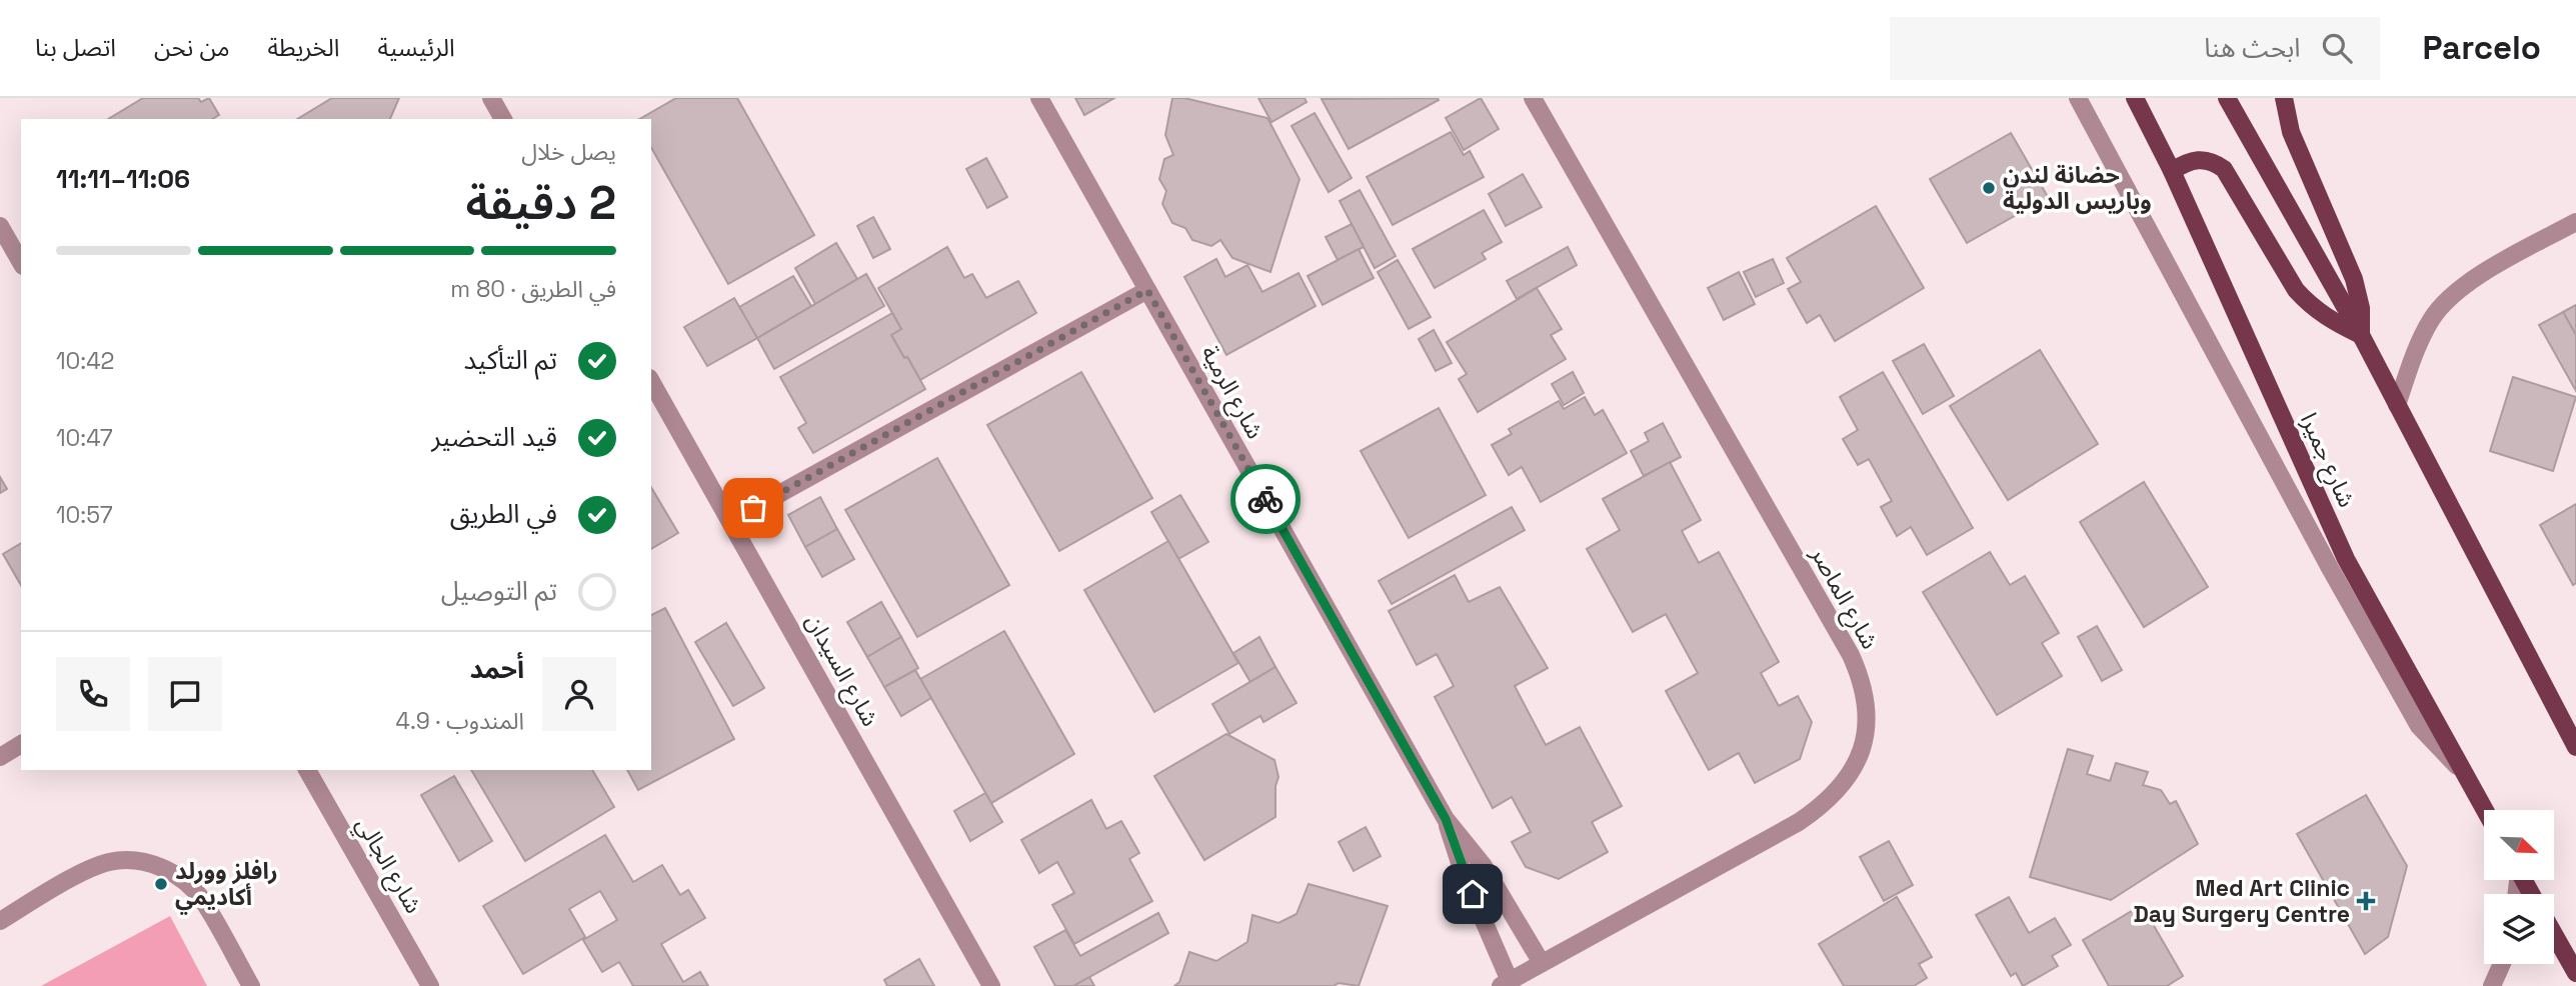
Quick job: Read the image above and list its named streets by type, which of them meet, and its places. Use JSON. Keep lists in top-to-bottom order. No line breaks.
{"streets":{"main road":["شارع جميرا"],"street":["شارع الرمية","شارع الماصر","شارع السيدان","شارع الجالي"]},"crossings":[["شارع الرمية","شارع الماصر"]],"places":{"other":["حضانة لندن وباريس الدولية","رافلز وورلد أكاديمي"],"health":["Med Art Clinic Day Surgery Centre"]},"north":"bottom right","page":{"header":"Parcelo","search":"ابحث هنا","nav":["الرئيسية","الخريطة","من نحن","اتصل بنا"],"heading":["2 دقيقة","يصل خلال","11:06–11:11"],"panel":["أحمد","المندوب · 4.9"],"bar":"في الطريق · 80 m","list":[["تم التأكيد","10:42"],["قيد التحضير","10:47"],["في الطريق","10:57"],"تم التوصيل"]}}
